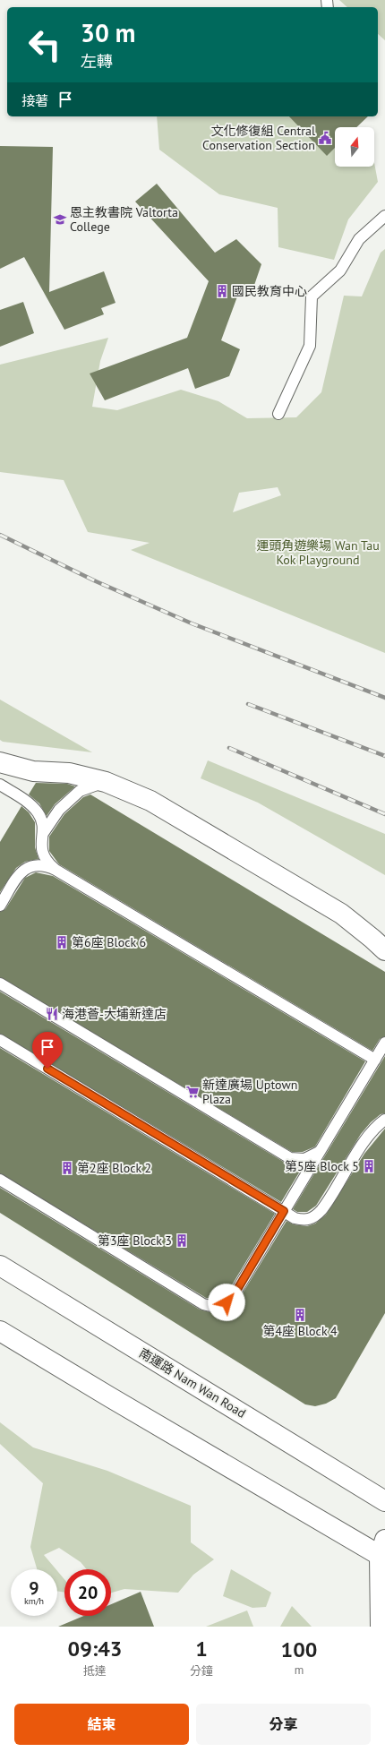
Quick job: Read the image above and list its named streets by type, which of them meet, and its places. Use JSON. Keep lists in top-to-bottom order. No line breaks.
{"streets":{"main road":["南運路 Nam Wan Road"]},"parks":["運頭角遊樂場 Wan Tau Kok Playground"],"places":{"public building":["文化修復組 Central Conservation Section"],"school or university":["恩主教書院 Valtorta College"],"building":["國民教育中心","第6座 Block 6","第5座 Block 5","第2座 Block 2","第3座 Block 3","第4座 Block 4"],"restaurant":["海港薈-大埔新達店"],"supermarket":["新達廣場 Uptown Plaza"]},"north":"top","page":{"turn":["30 m","左轉"],"then":"接著","speed":"9 km/h","limit":"20","eta":["09:43","抵達","1","分鐘","100","m"],"buttons":["結束","分享"]}}
